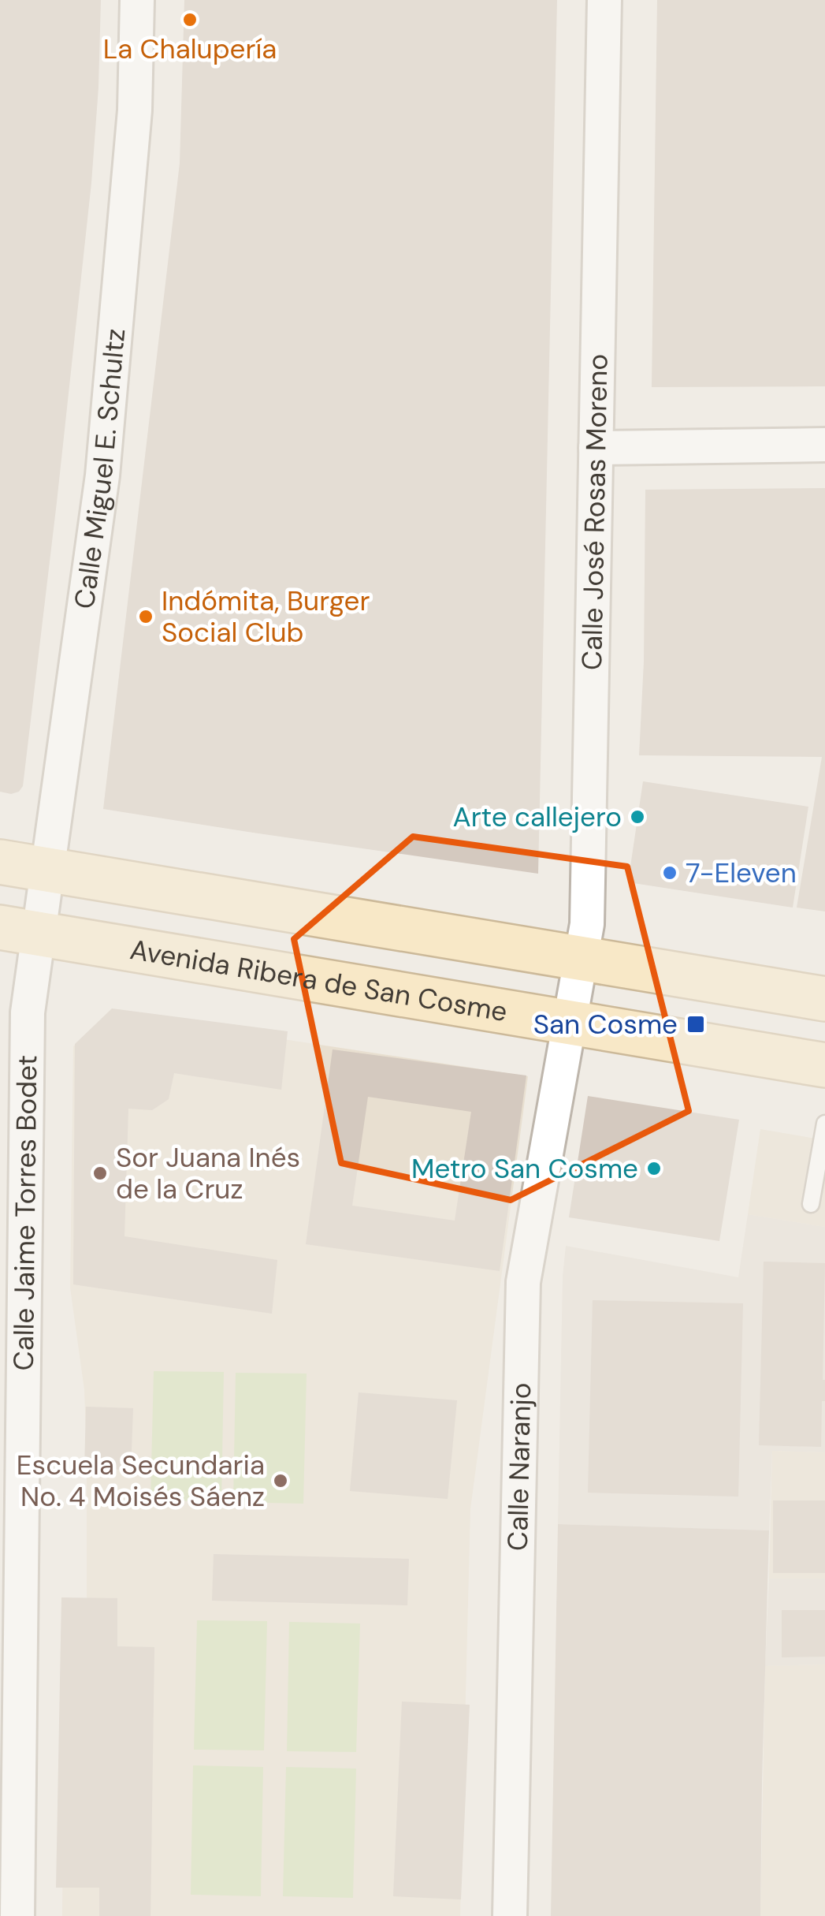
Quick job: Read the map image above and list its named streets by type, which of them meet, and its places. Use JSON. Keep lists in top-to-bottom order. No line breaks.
{"streets":{"main road":["Avenida Ribera de San Cosme"],"street":["Calle Miguel E. Schultz","Calle José Rosas Moreno","Calle Jaime Torres Bodet","Calle Naranjo"]},"crossings":[["Calle Miguel E. Schultz","Avenida Ribera de San Cosme"],["Calle Miguel E. Schultz","Calle Jaime Torres Bodet"],["Calle José Rosas Moreno","Avenida Ribera de San Cosme"],["Calle José Rosas Moreno","Calle Naranjo"],["Avenida Ribera de San Cosme","Calle Jaime Torres Bodet"],["Avenida Ribera de San Cosme","Calle Naranjo"]],"places":{"other":["La Chalupería","Indómita, Burger Social Club","Arte callejero","7-Eleven","Metro San Cosme","Sor Juana Inés de la Cruz","Escuela Secundaria No. 4 Moisés Sáenz"],"transit":["San Cosme"]}}
